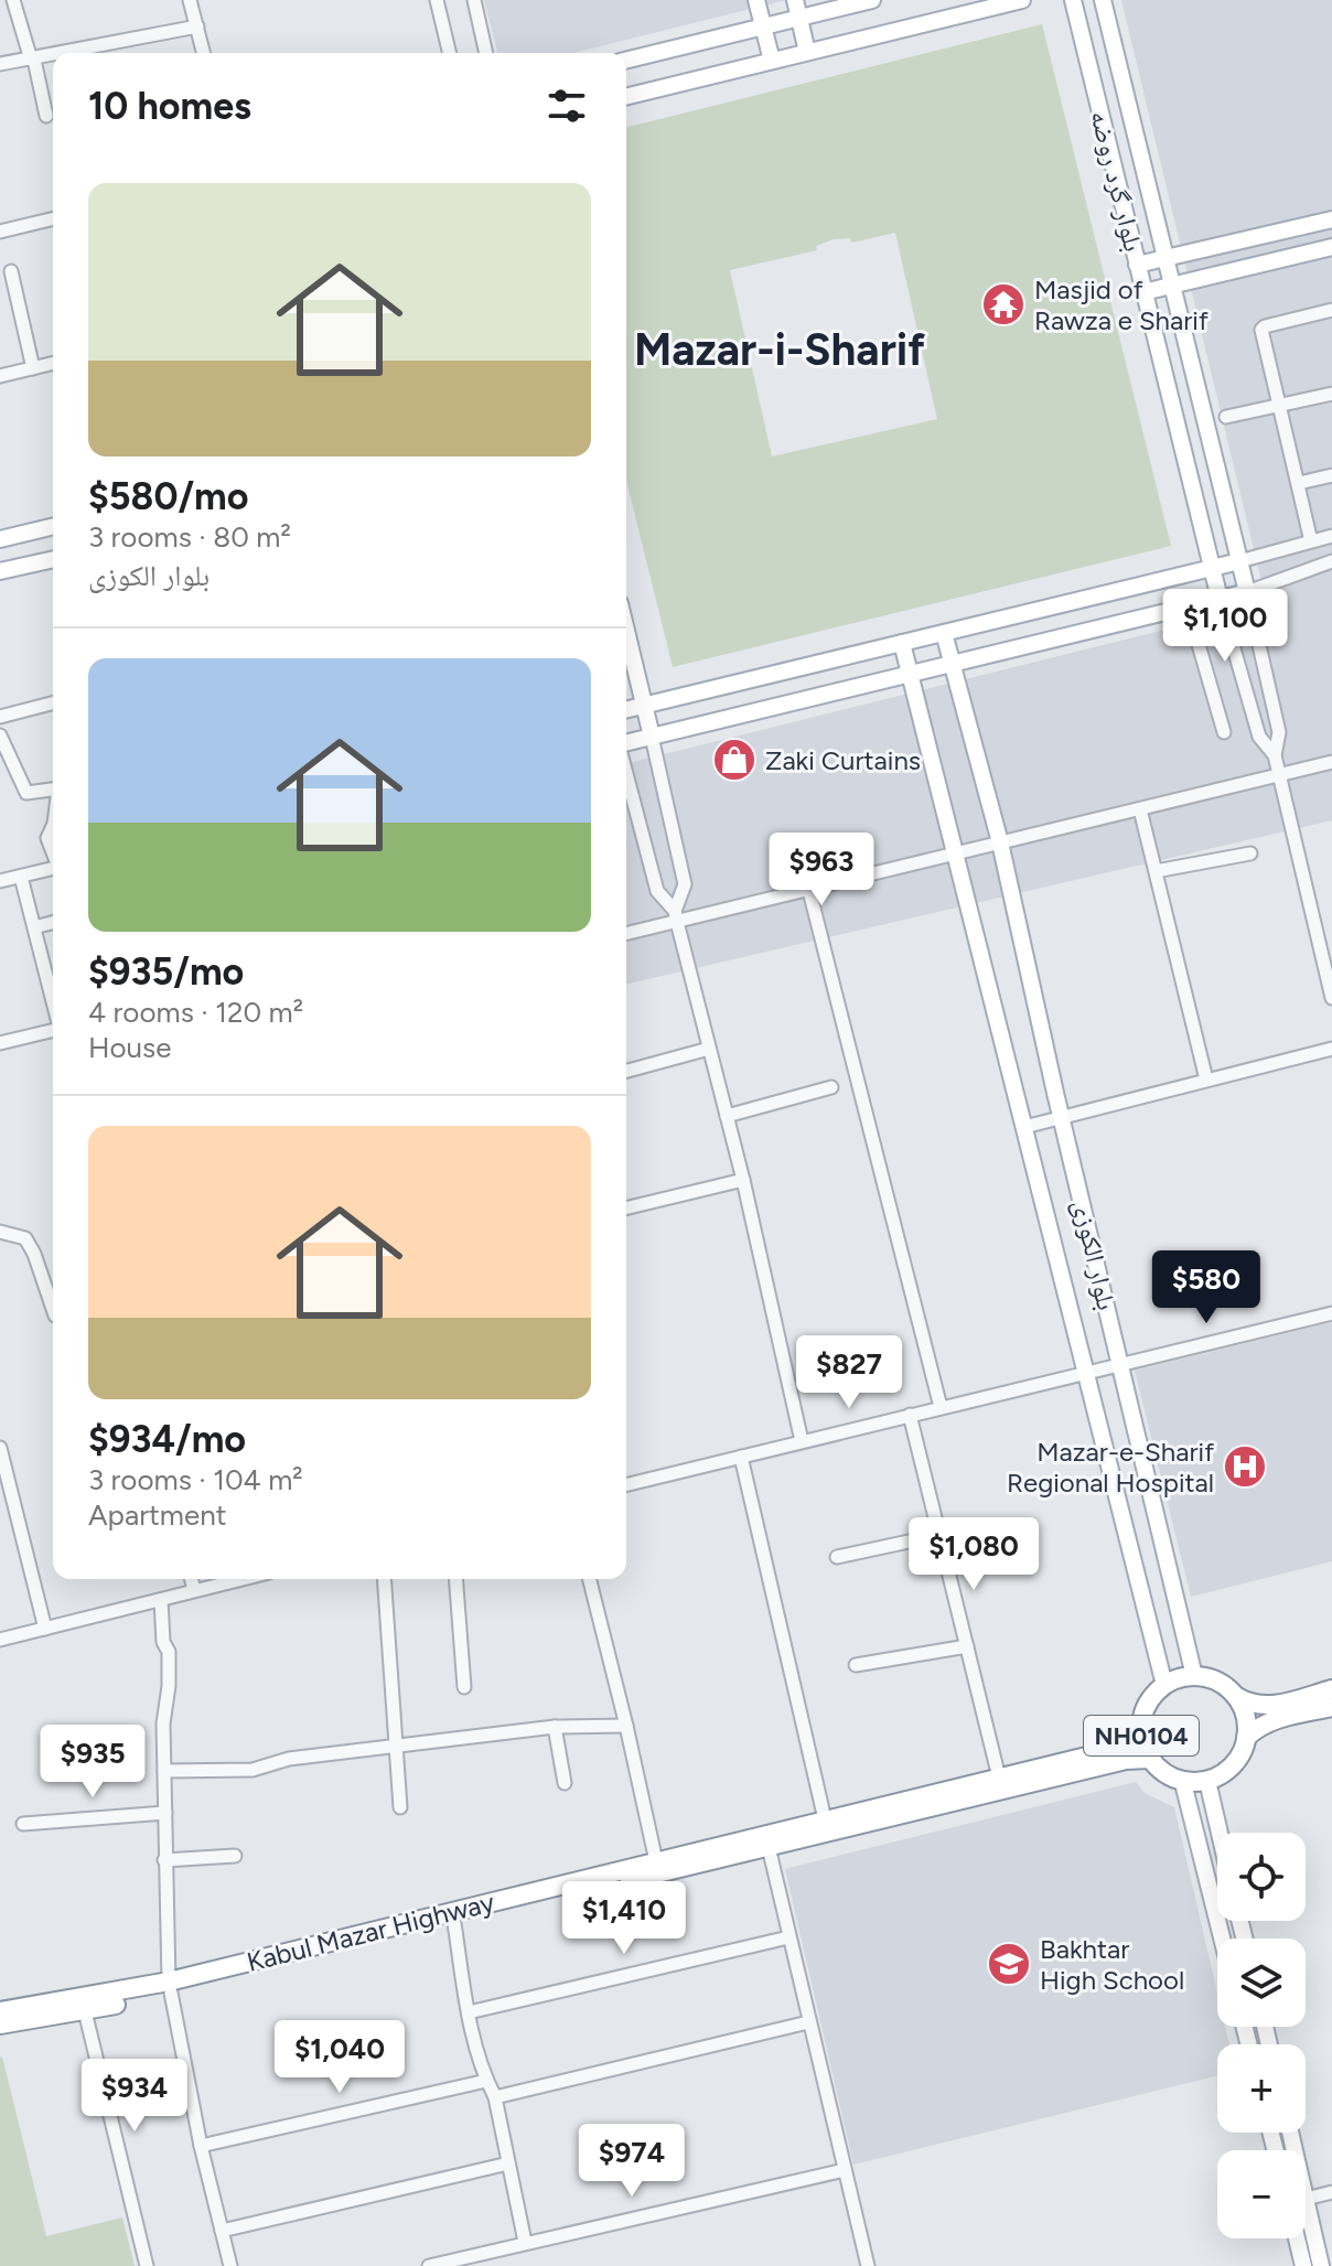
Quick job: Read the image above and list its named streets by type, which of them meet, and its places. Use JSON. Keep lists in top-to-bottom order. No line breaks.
{"streets":{"highway":["NH0104","Kabul Mazar Highway"],"main road":["بلوار گرد روضه","بلوار الکوزی"]},"crossings":[["بلوار الکوزی","NH0104"],["بلوار الکوزی","Kabul Mazar Highway"],["NH0104","Kabul Mazar Highway"]],"districts":["Mazar-i-Sharif"],"places":{"temple":["Masjid of Rawza e Sharif"],"shop":["Zaki Curtains"],"hospital":["Mazar-e-Sharif Regional Hospital"],"school or university":["Bakhtar High School"]},"page":{"heading":"10 homes","list":[{"name":"$580/mo","note":"3 rooms · 80 m² · بلوار الکوزی"},{"name":"$935/mo","note":"4 rooms · 120 m² · House"},{"name":"$934/mo","note":"3 rooms · 104 m² · Apartment"}],"price":["$1,100","$963","$580","$827","$1,080","$935","$1,410","$1,040","$934","$974"],"map_buttons":["+","−"]}}
